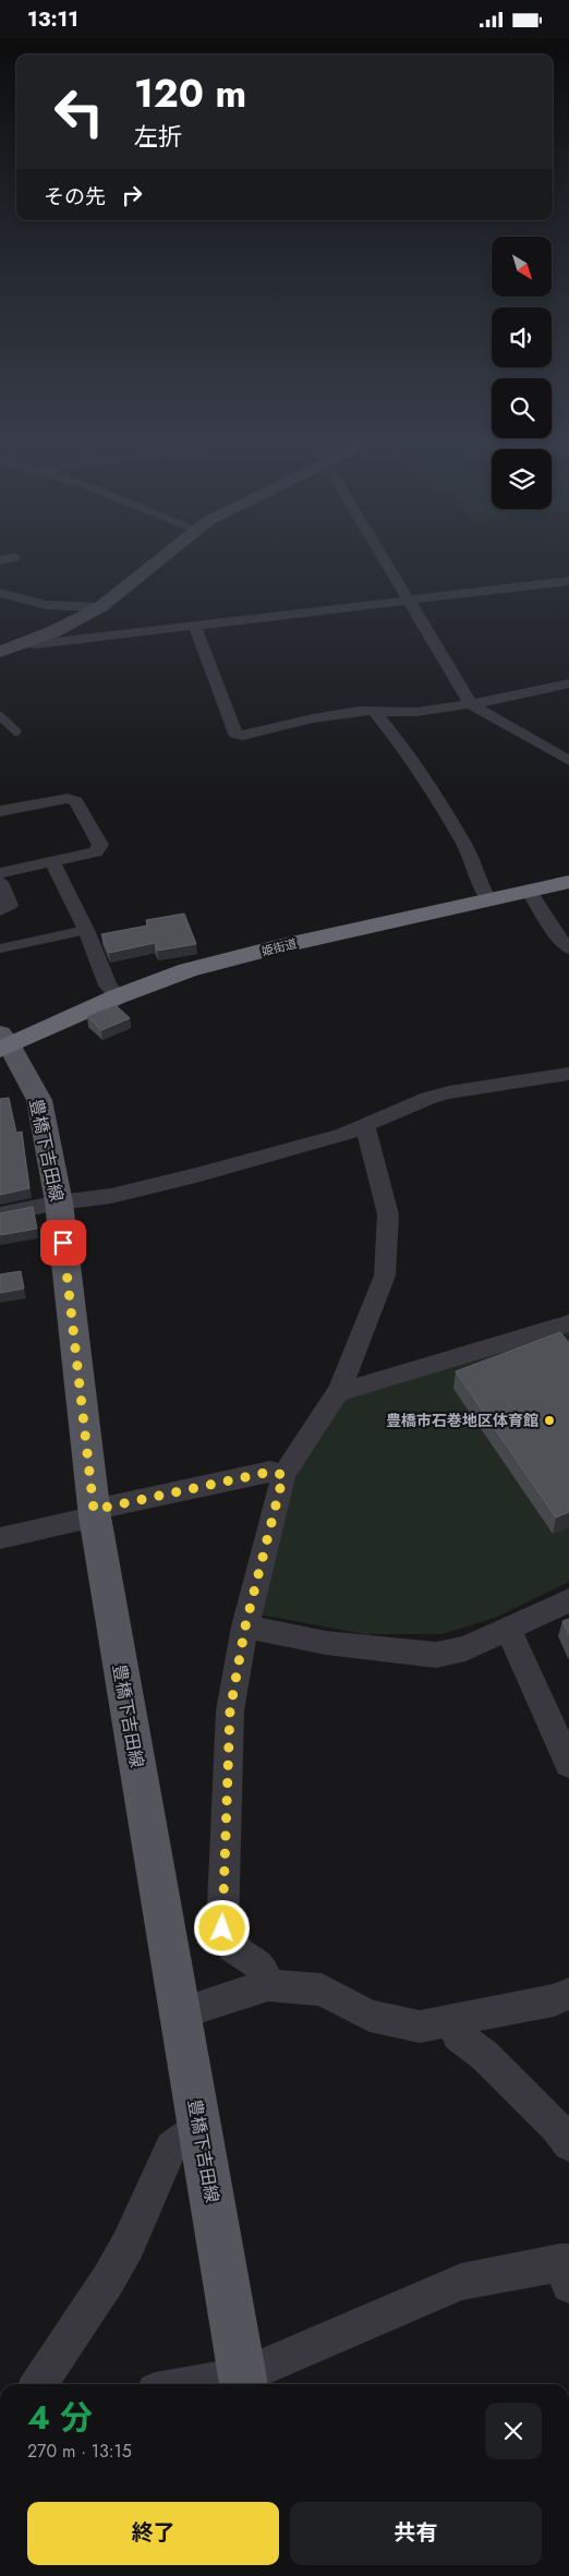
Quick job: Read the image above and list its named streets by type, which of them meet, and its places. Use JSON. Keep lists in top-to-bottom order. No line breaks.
{"streets":{"highway":["姫街道"],"main road":["豊橋下吉田線"]},"crossings":[["姫街道","豊橋下吉田線"]],"places":["豊橋市石巻地区体育館"],"north":"bottom right","page":{"status":"13:11","turn":["120 m","左折"],"then":"その先","heading":["4 分","270 m · 13:15"],"buttons":["終了","共有"]}}
